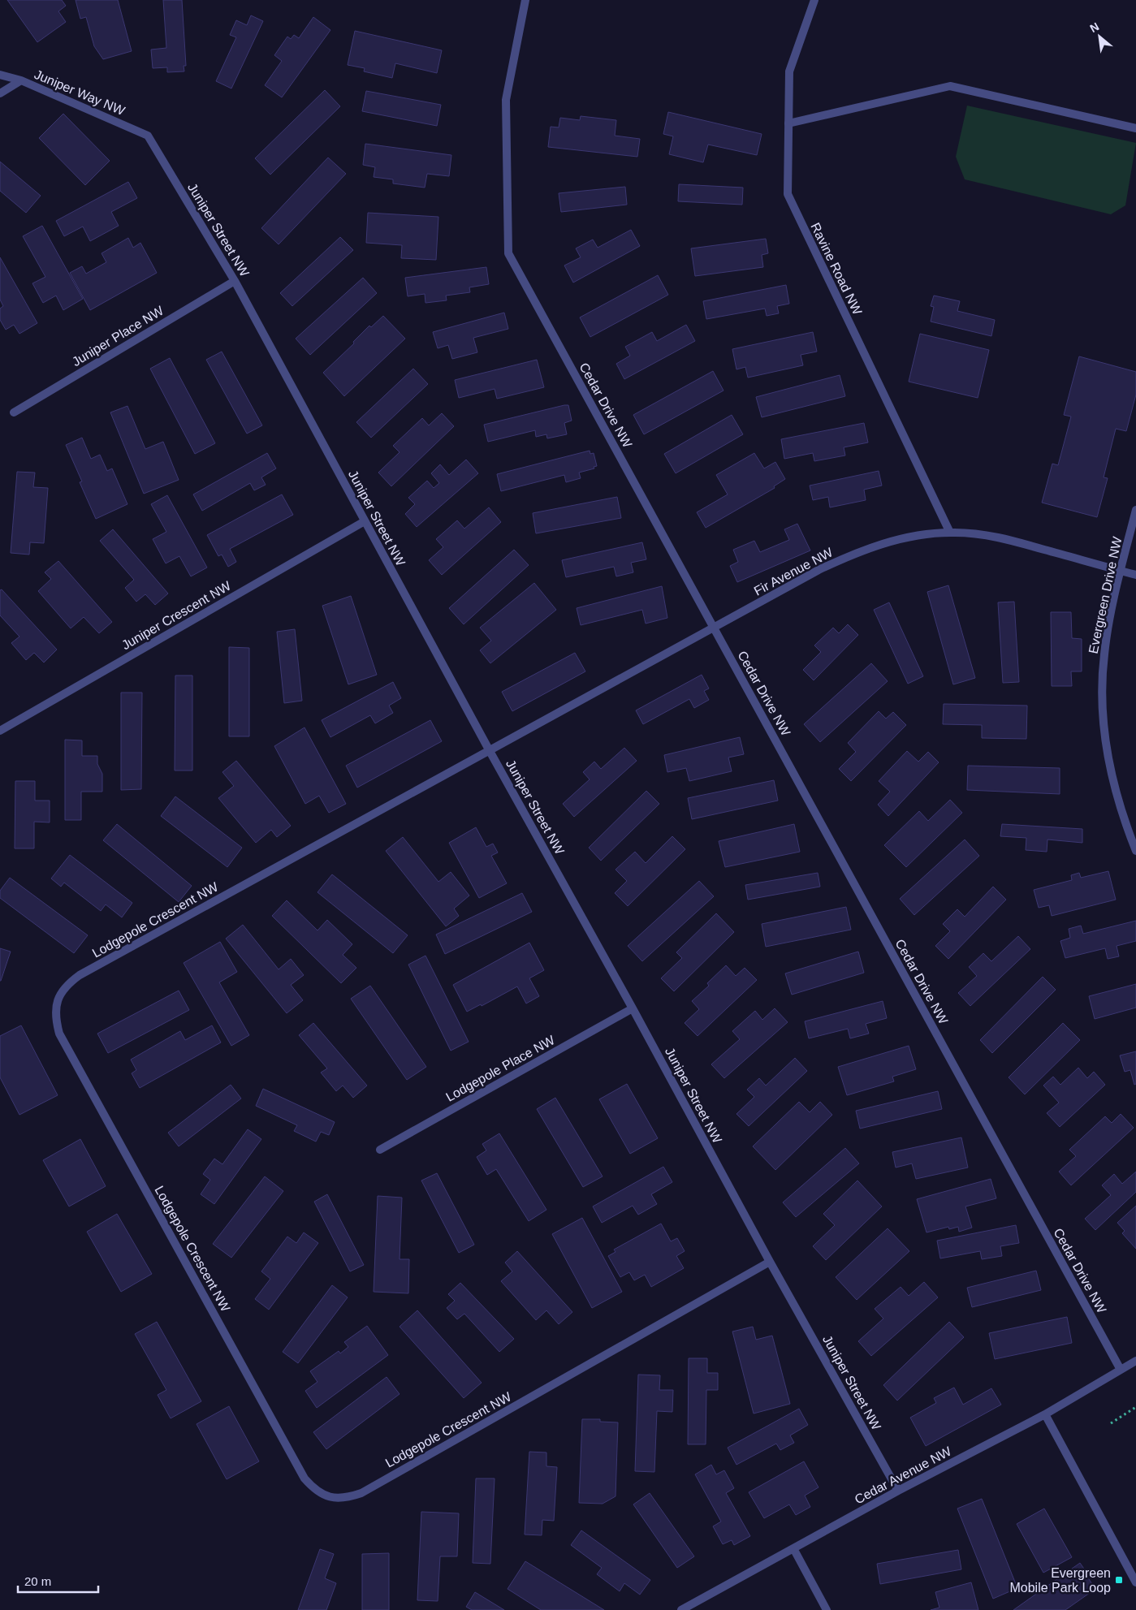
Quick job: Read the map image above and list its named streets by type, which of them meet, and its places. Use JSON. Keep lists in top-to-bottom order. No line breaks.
{"streets":{"street":["Juniper Way NW","Juniper Street NW","Ravine Road NW","Juniper Place NW","Cedar Drive NW","Fir Avenue NW","Evergreen Drive NW","Juniper Crescent NW","Lodgepole Crescent NW","Lodgepole Place NW","Cedar Avenue NW"]},"crossings":[["Juniper Way NW","Juniper Street NW"],["Juniper Street NW","Juniper Place NW"],["Juniper Street NW","Fir Avenue NW"],["Juniper Street NW","Juniper Crescent NW"],["Juniper Street NW","Lodgepole Crescent NW"],["Juniper Street NW","Lodgepole Place NW"],["Juniper Street NW","Cedar Avenue NW"],["Ravine Road NW","Fir Avenue NW"],["Cedar Drive NW","Fir Avenue NW"],["Cedar Drive NW","Cedar Avenue NW"],["Fir Avenue NW","Evergreen Drive NW"],["Fir Avenue NW","Lodgepole Crescent NW"]],"places":{"transit":["Evergreen Mobile Park Loop"]},"scale_bar":"20 m","north":"top left"}
